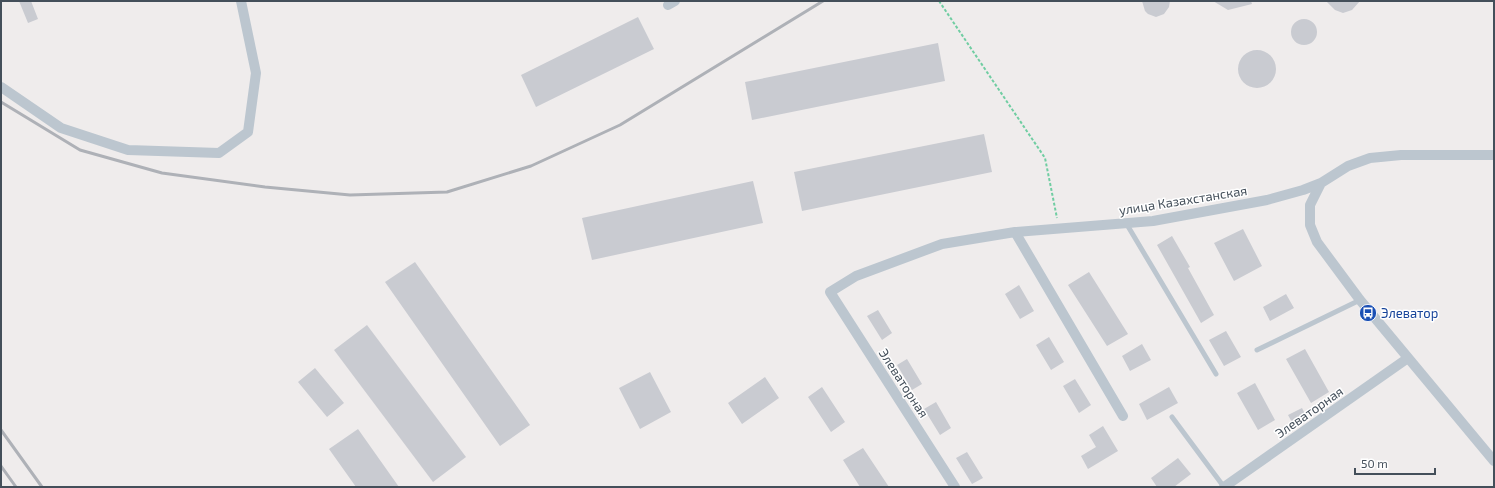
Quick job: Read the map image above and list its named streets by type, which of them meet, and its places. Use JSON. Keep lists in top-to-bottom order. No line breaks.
{"streets":{"street":["улица Казахстанская","Элеваторная"]},"crossings":[["улица Казахстанская","Элеваторная"]],"places":{"bus stop":["Элеватор"]},"scale_bar":"50 m"}
